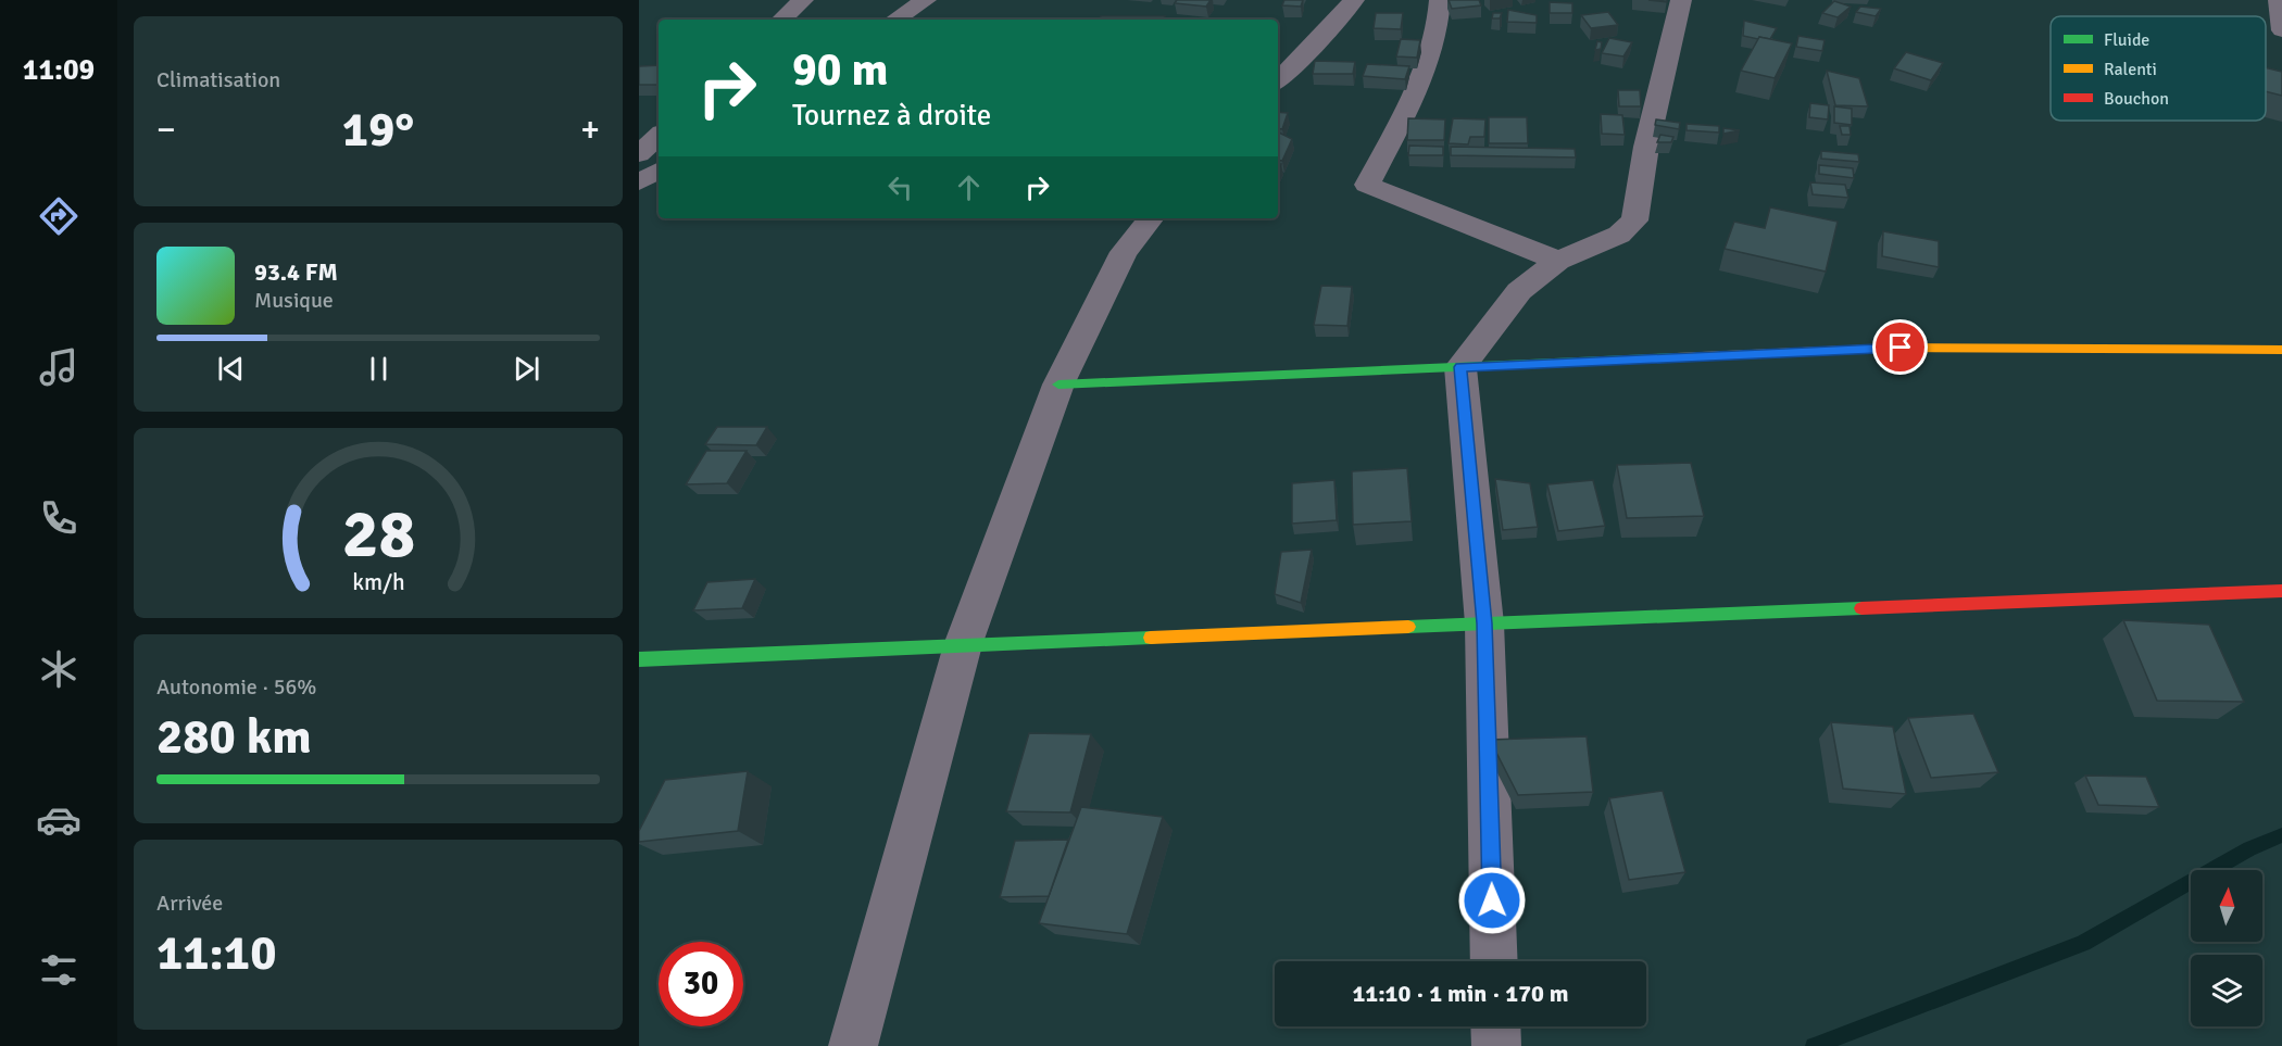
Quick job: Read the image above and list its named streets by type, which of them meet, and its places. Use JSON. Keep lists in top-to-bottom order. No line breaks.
{"legend":["Fluide","Ralenti","Bouchon"],"north":"top","page":{"tabs":"11:09","tile":["Climatisation",["Autonomie · 56%","280 km"],["Arrivée","11:10"]],"turn":["90 m","Tournez à droite"],"heat":["−","19°","+"],"song":["93.4 FM","Musique"],"limit":"30","trip":"11:10 · 1 min · 170 m","gauge":["28","km/h"]}}
